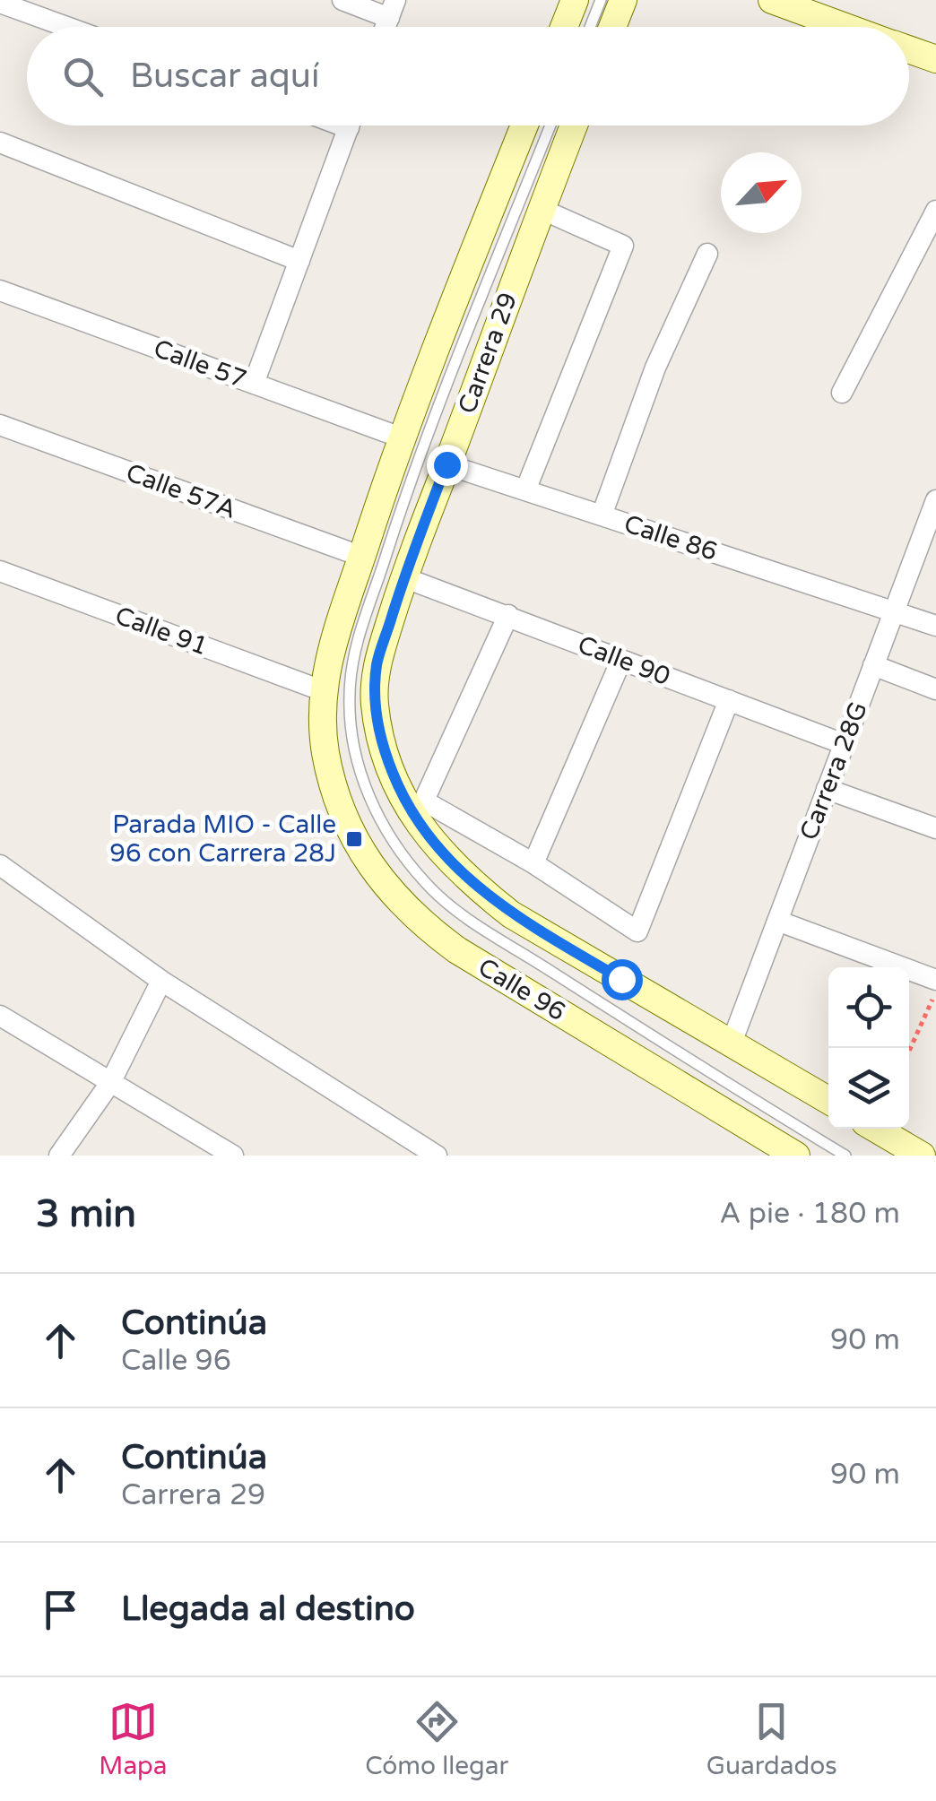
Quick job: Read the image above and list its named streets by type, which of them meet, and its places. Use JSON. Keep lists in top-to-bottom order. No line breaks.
{"streets":{"street":["Carrera 29","Calle 57","Calle 57A","Calle 86","Calle 91","Calle 90","Carrera 28G","Calle 96"]},"crossings":[["Carrera 29","Calle 57"],["Carrera 29","Calle 57A"],["Carrera 29","Calle 86"],["Carrera 29","Calle 91"],["Carrera 29","Calle 90"],["Carrera 29","Calle 96"],["Calle 86","Carrera 28G"],["Calle 90","Carrera 28G"]],"places":{"transit":["Parada MIO - Calle 96 con Carrera 28J"]},"north":"top right","page":{"search":"Buscar aquí","heading":["3 min","A pie · 180 m"],"list":[["Continúa","Calle 96","90 m"],["Continúa","Carrera 29","90 m"],"Llegada al destino"],"nav":["Mapa","Cómo llegar","Guardados"]}}
